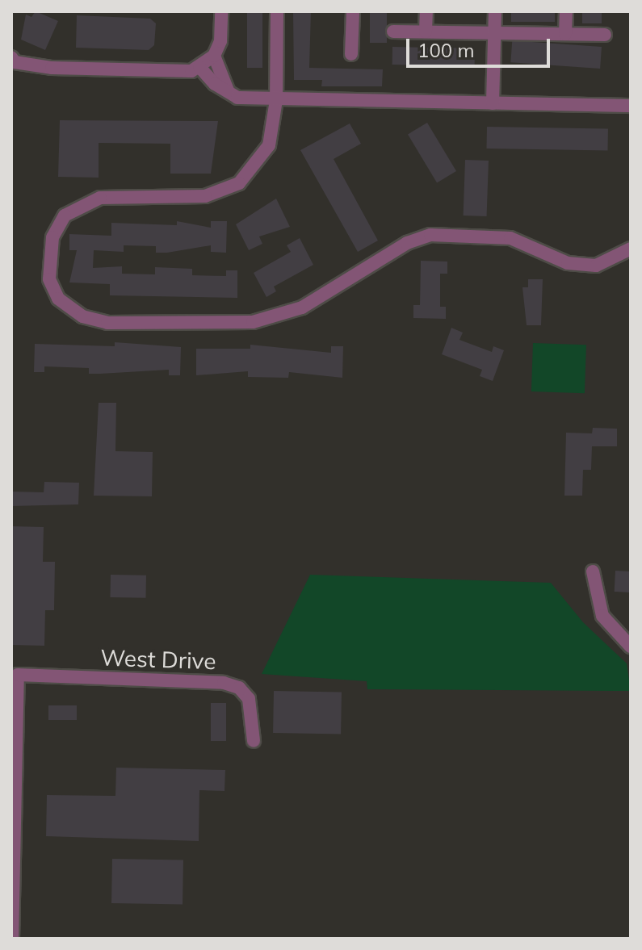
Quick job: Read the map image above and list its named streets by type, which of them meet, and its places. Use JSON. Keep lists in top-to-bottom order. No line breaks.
{"streets":{"street":["West Drive"]},"scale_bar":"100 m"}
